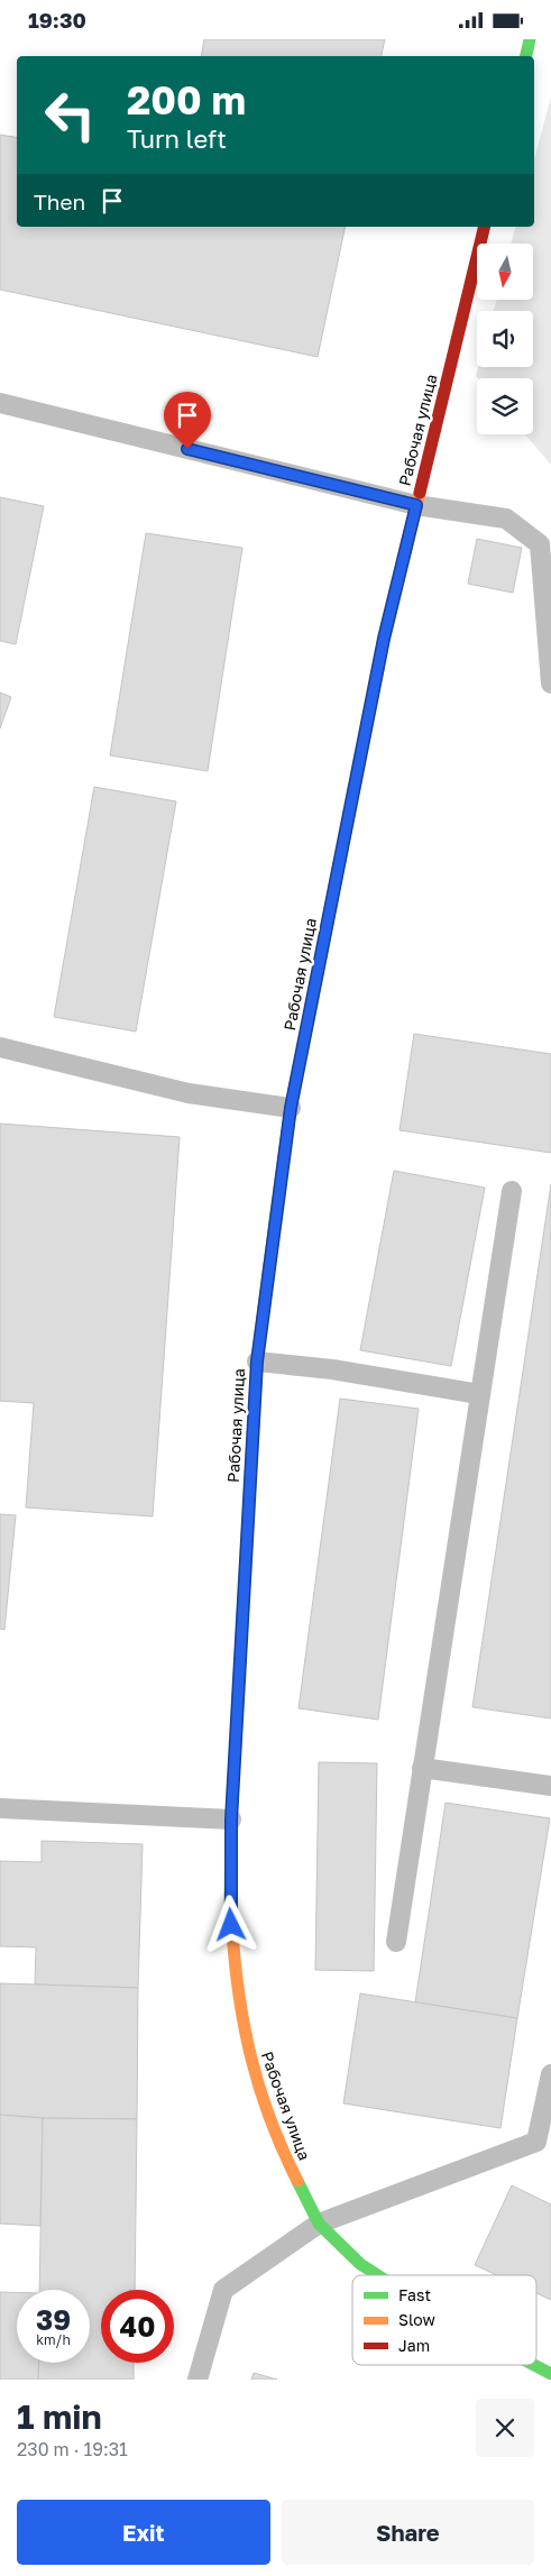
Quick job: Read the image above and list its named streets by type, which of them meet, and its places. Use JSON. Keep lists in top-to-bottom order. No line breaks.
{"streets":{"street":["Рабочая улица"]},"legend":["Fast","Slow","Jam"],"north":"bottom","page":{"status":"19:30","turn":["200 m","Turn left"],"then":"Then","speed":"39 km/h","limit":"40","heading":["1 min","230 m · 19:31"],"buttons":["Exit","Share"]}}
